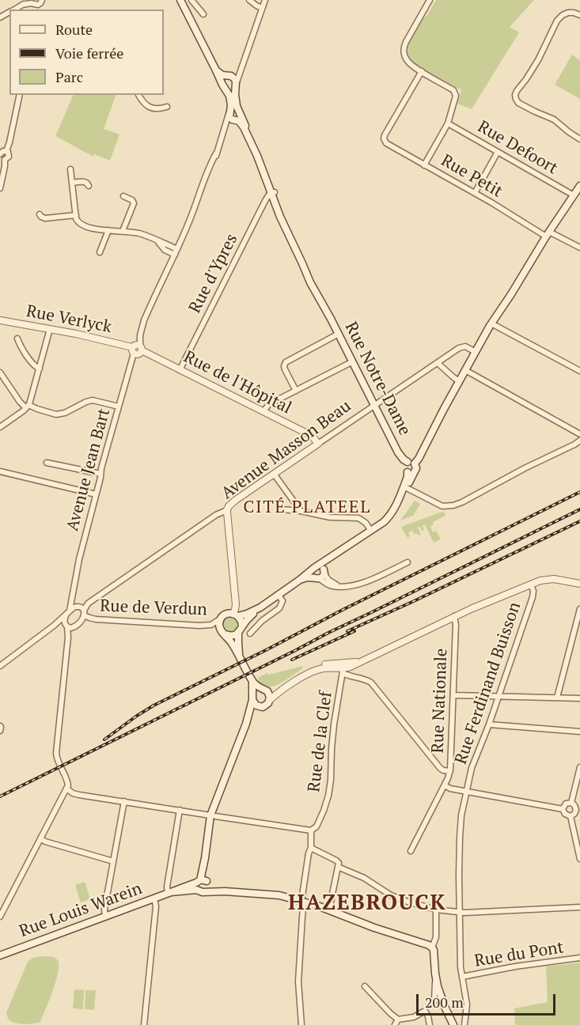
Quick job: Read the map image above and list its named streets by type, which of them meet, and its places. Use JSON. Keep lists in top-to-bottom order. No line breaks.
{"streets":{"main road":["Rue Notre-Dame","Rue Louis Warein"],"street":["Rue Defoort","Rue Petit","Rue d'Ypres","Rue Verlyck","Rue de l'Hôpital","Avenue Masson Beau","Avenue Jean Bart","Rue de Verdun","Rue Ferdinand Buisson","Rue Nationale","Rue de la Clef","Rue du Pont"]},"crossings":[["Rue d'Ypres","Rue Notre-Dame"],["Rue d'Ypres","Rue de l'Hôpital"],["Rue Verlyck","Rue de l'Hôpital"],["Rue Verlyck","Avenue Jean Bart"],["Rue Notre-Dame","Avenue Masson Beau"],["Rue Notre-Dame","Avenue Jean Bart"],["Rue de l'Hôpital","Avenue Masson Beau"],["Rue de l'Hôpital","Avenue Jean Bart"],["Avenue Masson Beau","Avenue Jean Bart"],["Avenue Masson Beau","Rue de Verdun"],["Avenue Jean Bart","Rue de Verdun"],["Rue Ferdinand Buisson","Rue du Pont"]],"districts":["CITÉ PLATEEL","HAZEBROUCK"],"legend":["Route","Voie ferrée","Parc"],"scale_bar":"200 m"}
